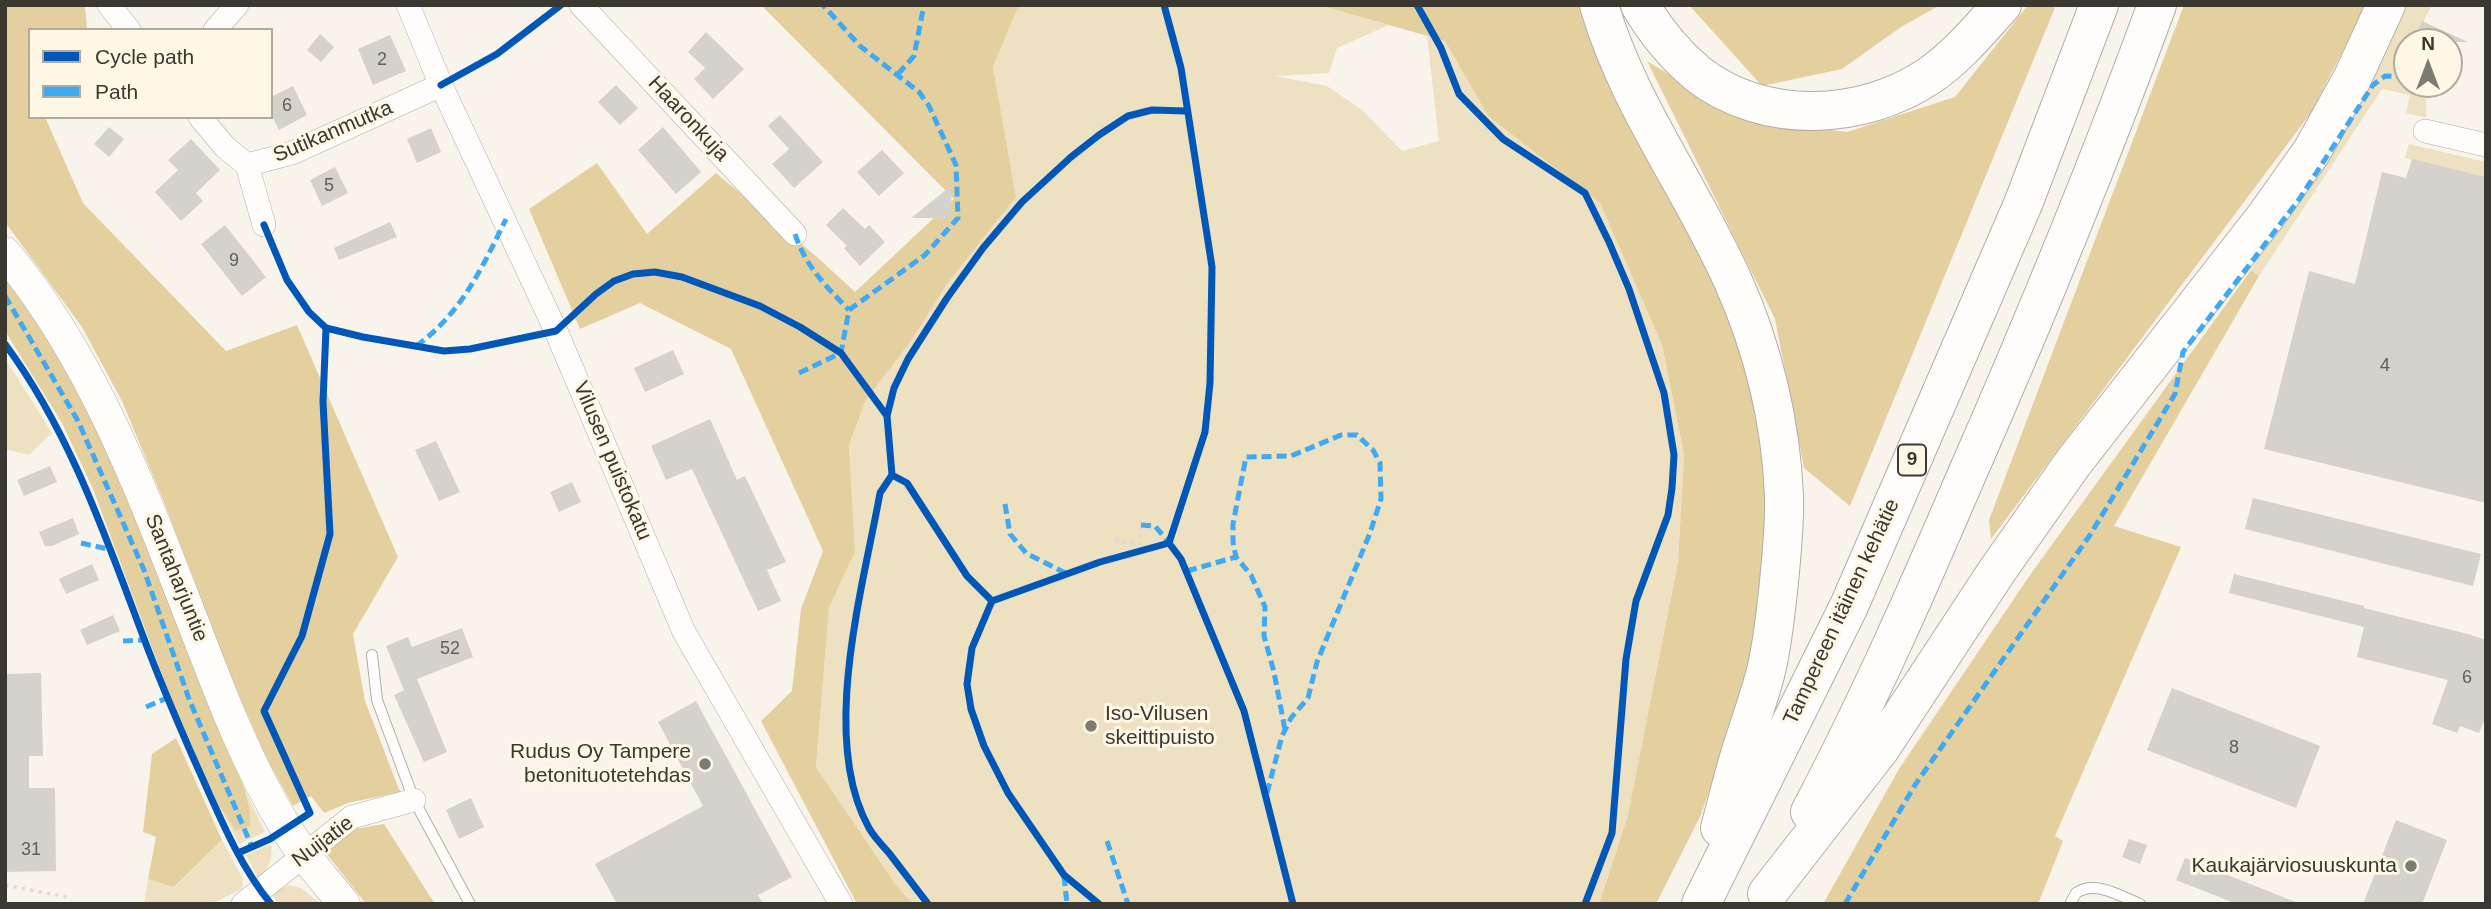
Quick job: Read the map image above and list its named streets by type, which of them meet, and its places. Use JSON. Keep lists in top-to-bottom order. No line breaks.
{"streets":{"highway":["9","Tampereen itäinen kehätie"],"main road":["Santaharjuntie"],"street":["Haaronkuja","Sutikanmutka","Vilusen puistokatu","Nuijatie"]},"crossings":[["Sutikanmutka","Vilusen puistokatu"],["Santaharjuntie","Nuijatie"]],"places":["Iso-Vilusen skeittipuisto","Rudus Oy Tampere betonituotetehdas","Kaukajärviosuuskunta"],"house_numbers":["2","6","5","9","4","52","6","8","31"],"legend":["Cycle path","Path"],"north":"top"}
